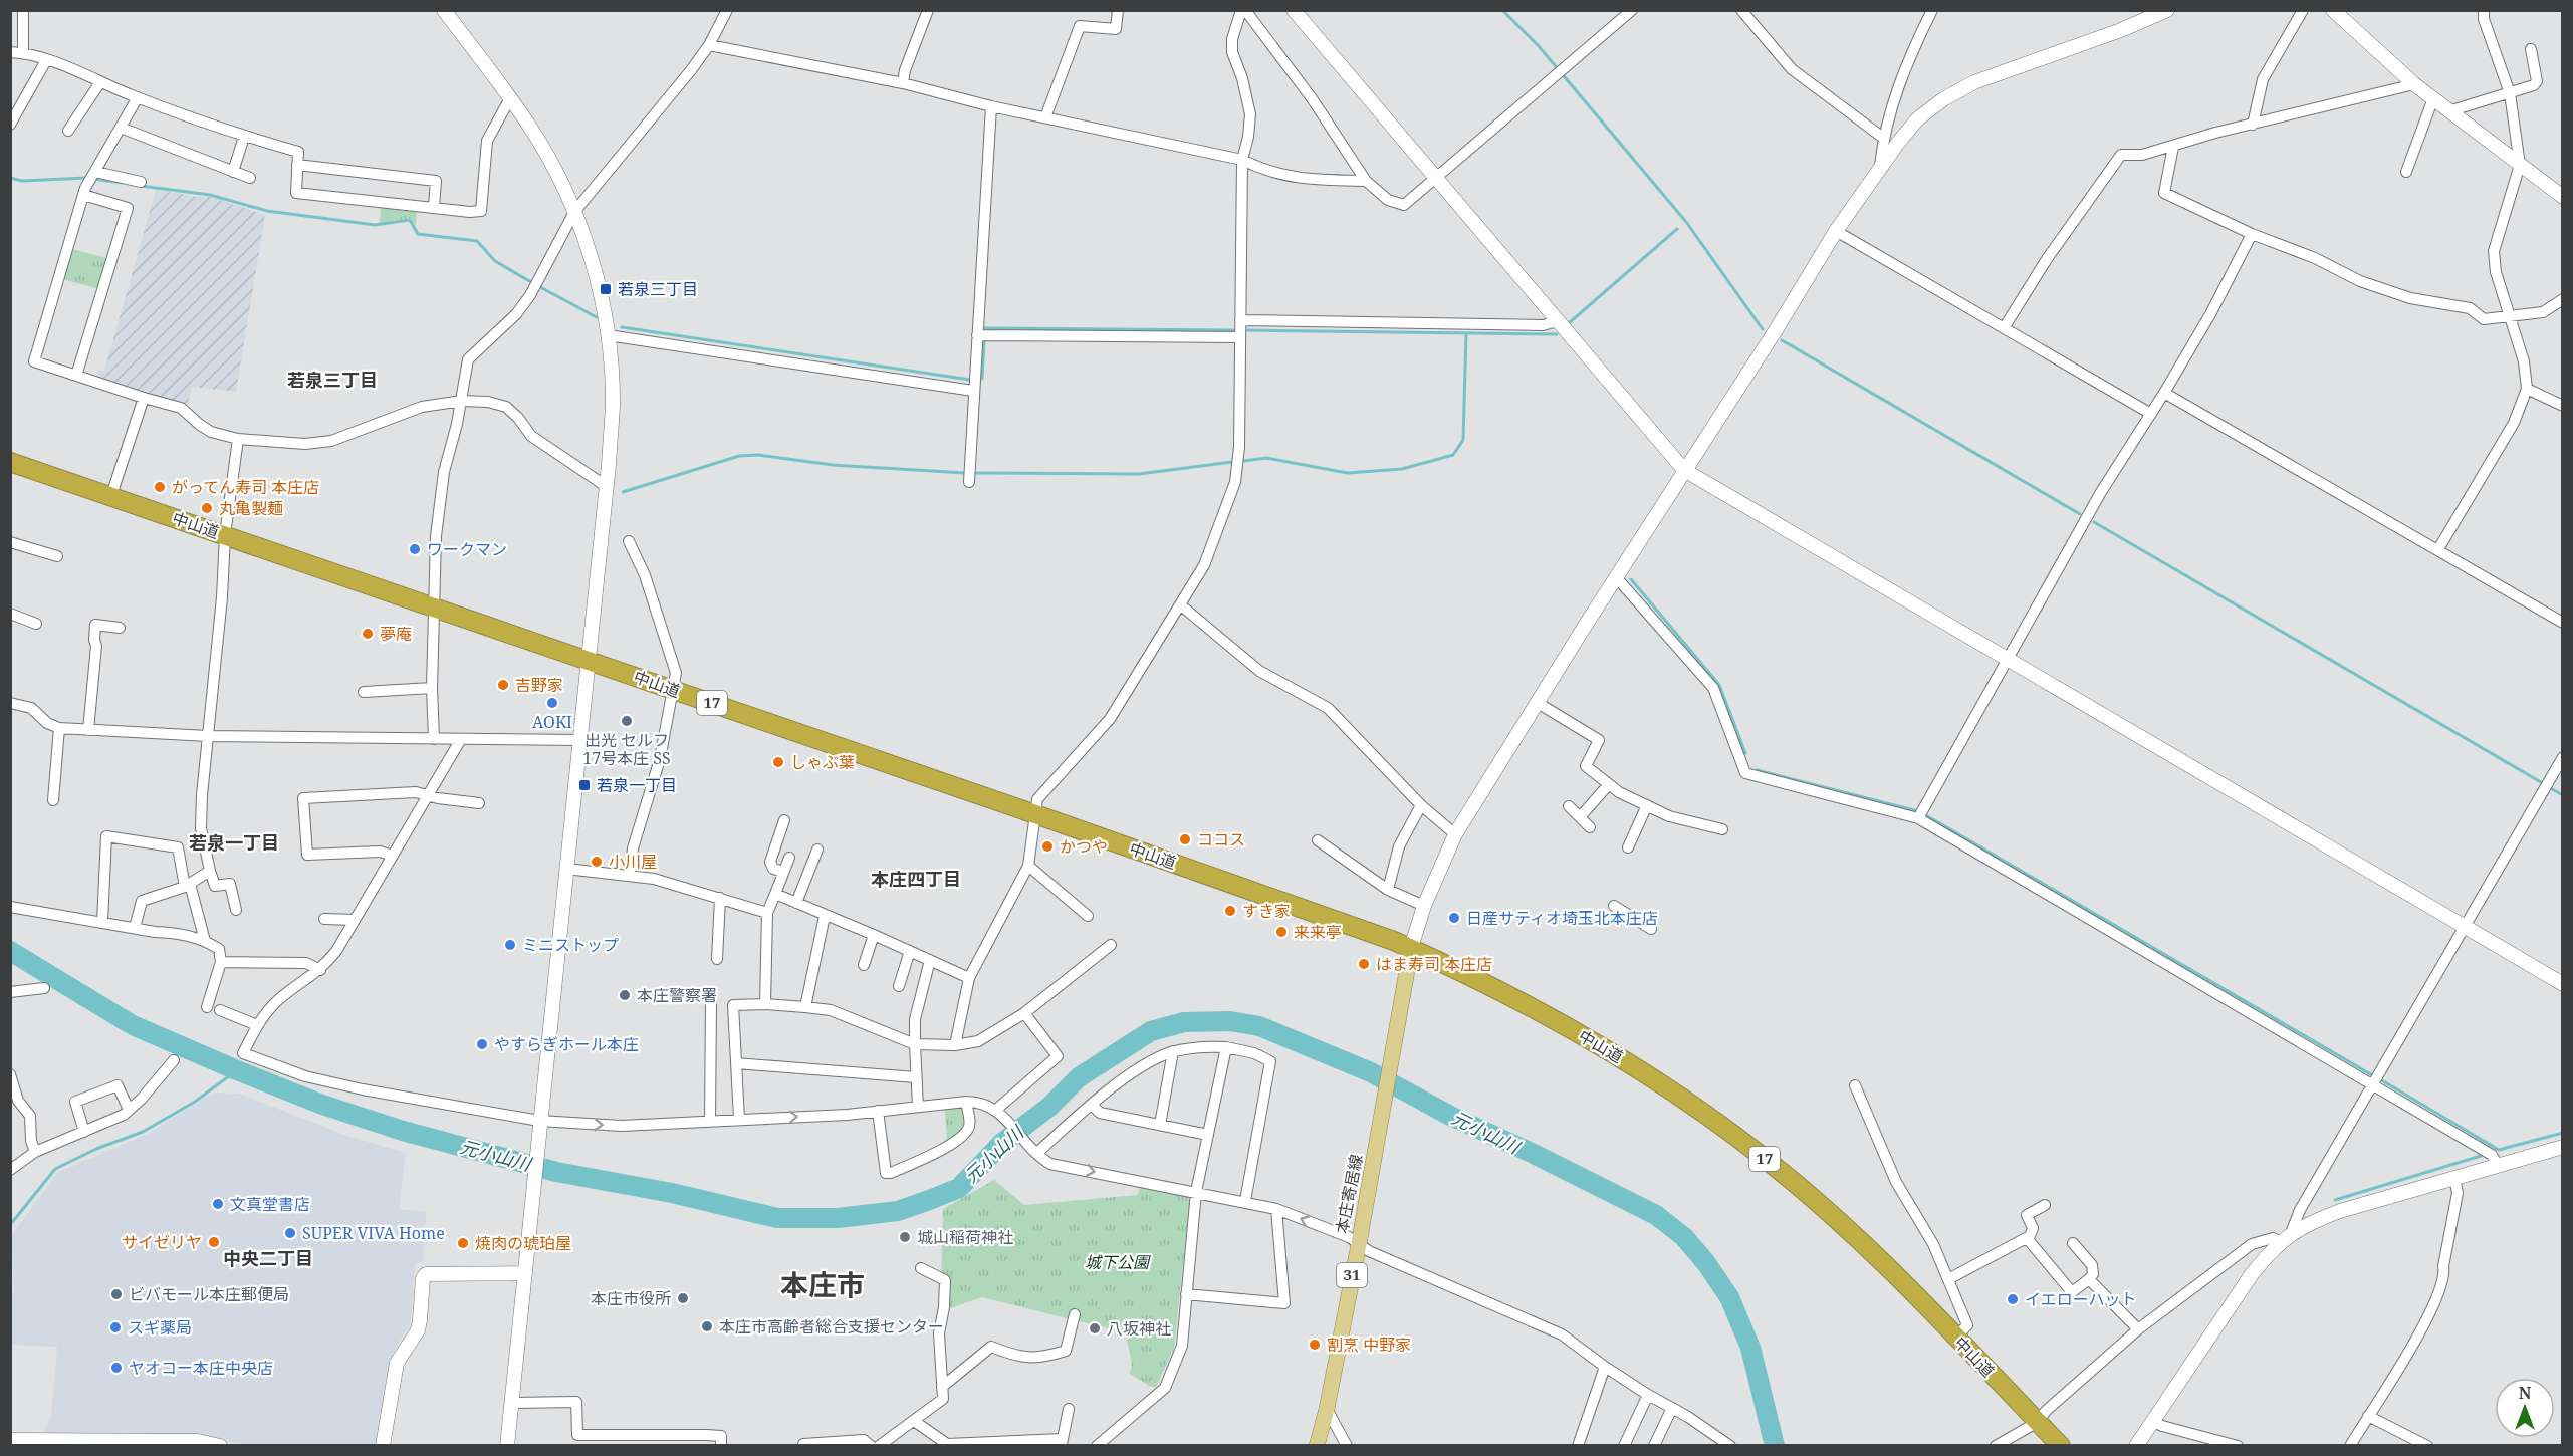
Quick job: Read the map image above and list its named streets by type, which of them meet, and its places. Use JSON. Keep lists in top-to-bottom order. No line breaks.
{"streets":{"highway":["中山道","17"],"main road":["本庄寄居線","31"]},"crossings":[["中山道","本庄寄居線"]],"districts":["若泉三丁目","若泉一丁目","本庄四丁目","中央二丁目","本庄市"],"water":["元小山川"],"parks":["城下公園"],"places":{"transit":["若泉三丁目","若泉一丁目"],"other":["がってん寿司 本庄店","丸亀製麺","ワークマン","夢庵","吉野家","AOKI","出光 セルフ 17号本庄 SS","しゃぶ葉","ココス","かつや","小川屋","すき家","日産サティオ埼玉北本庄店","来来亭","ミニストップ","はま寿司 本庄店","本庄警察署","やすらぎホール本庄","文真堂書店","SUPER VIVA Home","城山稲荷神社","サイゼリヤ","焼肉の琥珀屋","ビバモール本庄郵便局","本庄市役所","イエローハット","本庄市高齢者総合支援センター","スギ薬局","八坂神社","割烹 中野家","ヤオコー本庄中央店"]},"north":"top"}
